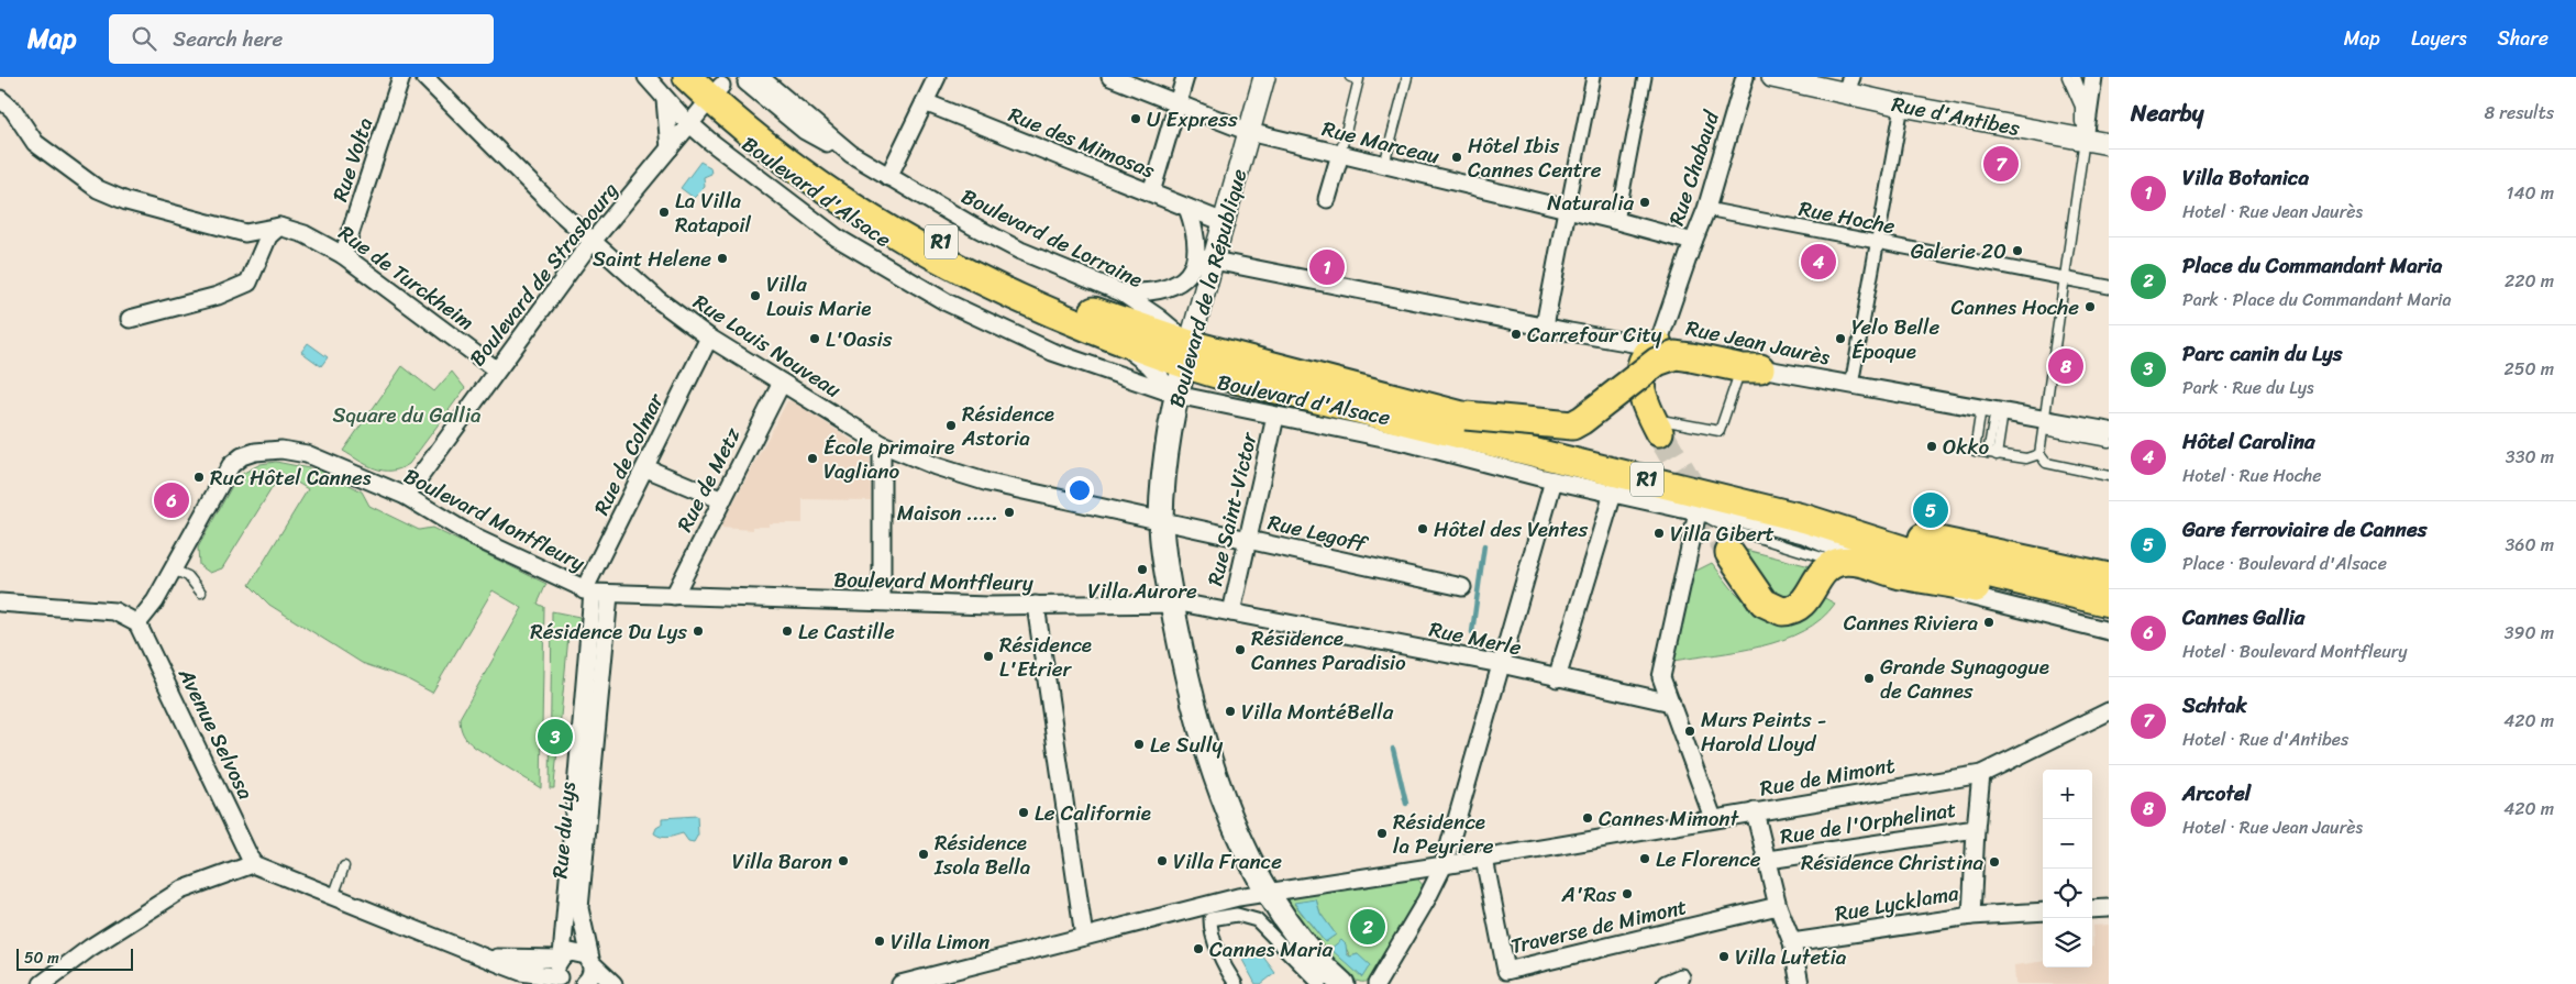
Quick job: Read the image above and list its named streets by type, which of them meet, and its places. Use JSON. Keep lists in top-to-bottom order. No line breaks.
{"streets":{"highway":["R1"],"main road":["Boulevard de la République"],"street":["Rue d'Antibes","Rue des Mimosas","Rue Marceau","Rue Volta","Rue Chabaud","Boulevard d'Alsace","Rue Hoche","Boulevard de Lorraine","Boulevard de Strasbourg","Rue de Turckheim","Rue Jean Jaurès","Rue Louis Nouveau","Rue de Colmar","Rue de Metz","Rue Saint-Victor","Boulevard Montfleury","Rue Legoff","Rue Merle","Avenue Selvosa","Rue de Mimont","Rue de l'Orphelinat","Rue du Lys","Rue Lycklama","Traverse de Mimont"]},"crossings":[["Rue des Mimosas","Boulevard de la République"],["Rue Marceau","Rue Chabaud"],["Rue Marceau","Boulevard de la République"],["Rue Volta","Rue de Turckheim"],["Rue Chabaud","Rue Hoche"],["Rue Chabaud","Rue Jean Jaurès"],["Boulevard d'Alsace","Boulevard de Strasbourg"],["Boulevard d'Alsace","Boulevard de la République"],["Boulevard d'Alsace","Rue Saint-Victor"],["Boulevard de Lorraine","R1"],["Boulevard de Lorraine","Boulevard de Strasbourg"],["Boulevard de Lorraine","Boulevard de la République"],["R1","Boulevard de Strasbourg"],["R1","Boulevard de la République"],["Boulevard de Strasbourg","Rue de Turckheim"],["Boulevard de Strasbourg","Rue Louis Nouveau"],["Boulevard de Strasbourg","Boulevard Montfleury"],["Boulevard de la République","Rue Louis Nouveau"],["Boulevard de la République","Boulevard Montfleury"],["Boulevard de la République","Rue Legoff"],["Boulevard de la République","Rue Merle"],["Boulevard de la République","Rue de Mimont"],["Rue Louis Nouveau","Rue de Colmar"],["Rue Louis Nouveau","Rue de Metz"],["Rue Louis Nouveau","Rue Legoff"],["Rue de Colmar","Boulevard Montfleury"],["Rue de Colmar","Rue du Lys"],["Rue de Metz","Boulevard Montfleury"],["Rue Saint-Victor","Rue Legoff"],["Rue Saint-Victor","Rue Merle"],["Boulevard Montfleury","Rue Merle"],["Boulevard Montfleury","Avenue Selvosa"],["Boulevard Montfleury","Rue du Lys"],["Rue de Mimont","Rue Lycklama"],["Rue de Mimont","Traverse de Mimont"],["Rue de l'Orphelinat","Rue Lycklama"]],"parks":["Square du Gallia"],"places":["U Express","Hôtel Ibis Cannes Centre","Naturalia","La Villa Ratapoil","Galerie 20","Saint Helene","Villa Louis Marie","Cannes Hoche","Carrefour City","L'Oasis","Yelo Belle Époque","Résidence Astoria","Okko","École primaire Vagliano","Ruc Hôtel Cannes","Maison .....","Hôtel des Ventes","Villa Gibert","Villa Aurore","Cannes Riviera","Résidence Du Lys","Le Castille","Résidence Cannes Paradisio","Résidence L'Etrier","Grande Synagogue de Cannes","Villa MontéBella","Murs Peints - Harold Lloyd","Le Sully","Le Californie","Cannes Mimont","Résidence la Peyriere","Résidence Isola Bella","Le Florence","Villa Baron","Villa France","Résidence Christina","A'Ras","Villa Limon","Cannes Maria","Villa Lutetia"],"scale_bar":"50 m","page":{"header":"Map","search":"Search here","nav":["Map","Layers","Share"],"heading":["Nearby","8 results"],"pins":["7","4","1","8","6","5","3","2"],"list":[{"mark":"1","name":"Villa Botanica","note":"Hotel · Rue Jean Jaurès","value":"140 m"},{"mark":"2","name":"Place du Commandant Maria","note":"Park · Place du Commandant Maria","value":"220 m"},{"mark":"3","name":"Parc canin du Lys","note":"Park · Rue du Lys","value":"250 m"},{"mark":"4","name":"Hôtel Carolina","note":"Hotel · Rue Hoche","value":"330 m"},{"mark":"5","name":"Gare ferroviaire de Cannes","note":"Place · Boulevard d'Alsace","value":"360 m"},{"mark":"6","name":"Cannes Gallia","note":"Hotel · Boulevard Montfleury","value":"390 m"},{"mark":"7","name":"Schtak","note":"Hotel · Rue d'Antibes","value":"420 m"},{"mark":"8","name":"Arcotel","note":"Hotel · Rue Jean Jaurès","value":"420 m"}],"map_buttons":["+","−"],"scale":"50 m"}}
